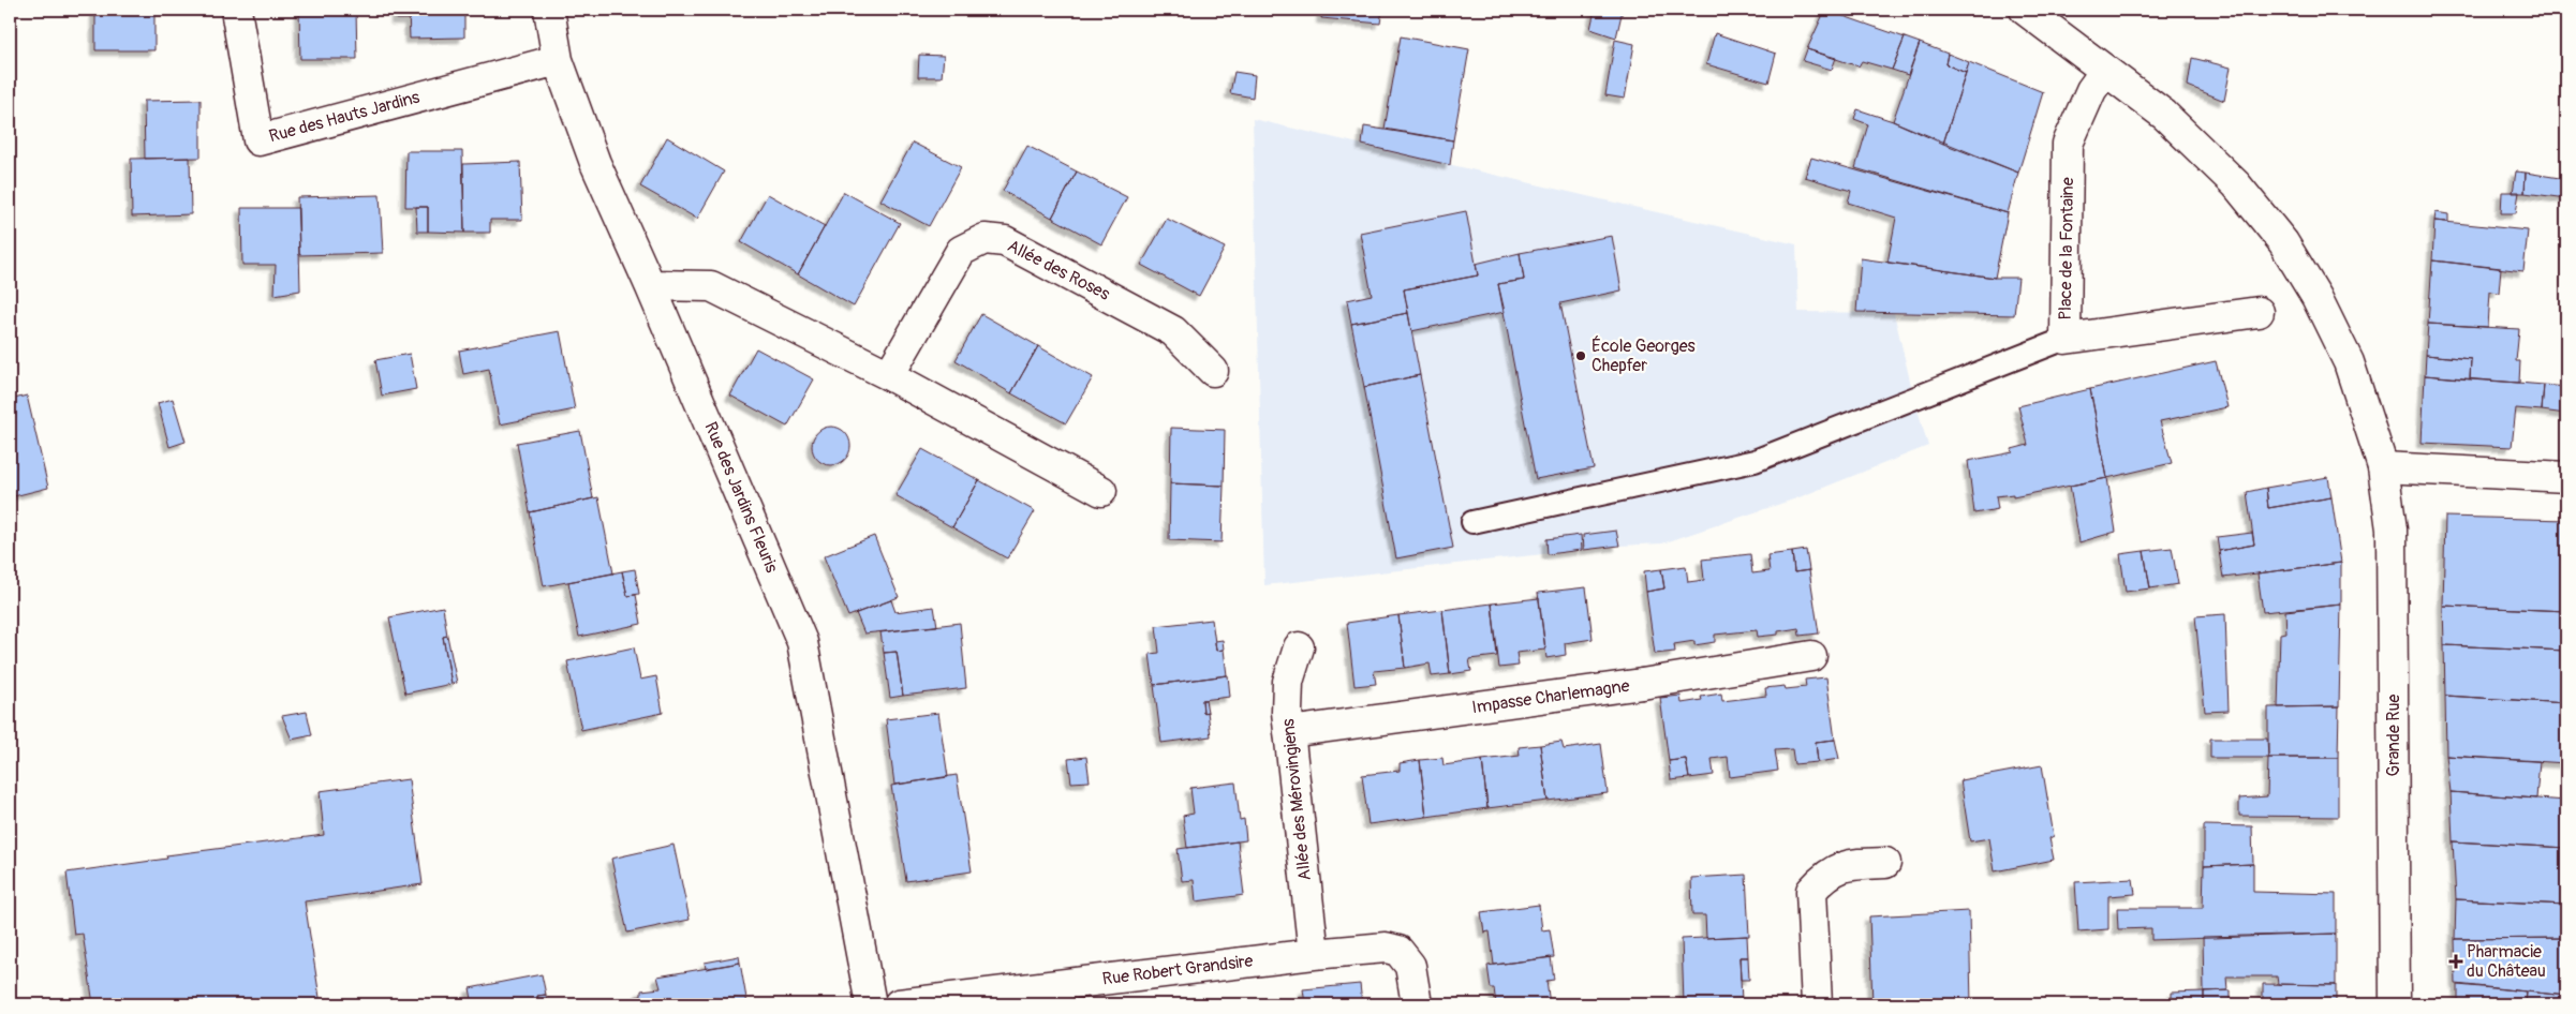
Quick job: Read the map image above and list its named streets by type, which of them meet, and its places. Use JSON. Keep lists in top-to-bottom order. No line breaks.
{"streets":{"street":["Rue des Hauts Jardins","Place de la Fontaine","Allée des Roses","Rue des Jardins Fleuris","Impasse Charlemagne","Grande Rue","Allée des Mérovingiens","Rue Robert Grandsire"]},"crossings":[["Rue des Hauts Jardins","Rue des Jardins Fleuris"],["Place de la Fontaine","Grande Rue"],["Impasse Charlemagne","Allée des Mérovingiens"],["Allée des Mérovingiens","Rue Robert Grandsire"]],"places":{"other":["École Georges Chepfer"],"health":["Pharmacie du Château"]}}
